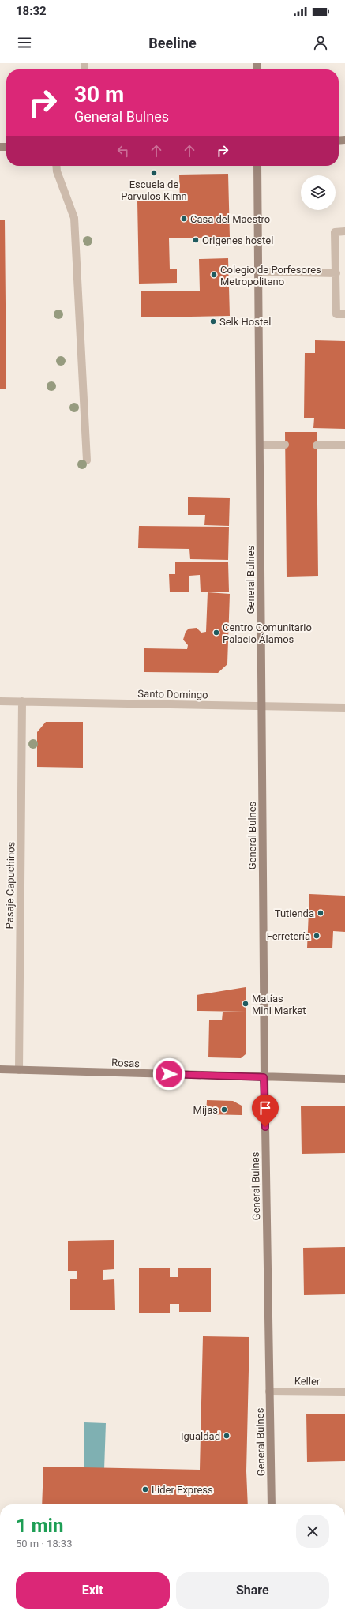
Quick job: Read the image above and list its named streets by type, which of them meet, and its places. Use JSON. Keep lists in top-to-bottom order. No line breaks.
{"streets":{"street":["General Bulnes","Santo Domingo","Pasaje Capuchinos","Rosas","Keller"]},"crossings":[["General Bulnes","Santo Domingo"],["General Bulnes","Rosas"],["General Bulnes","Keller"],["Santo Domingo","Pasaje Capuchinos"],["Pasaje Capuchinos","Rosas"]],"places":["Escuela de Parvulos Kimn","Casa del Maestro","Origenes hostel","Colegio de Porfesores Metropolitano","Selk Hostel","Centro Comunitario Palacio Álamos","Tutienda","Ferretería","Matías Mini Market","Mijas","Igualdad","Lider Express"],"page":{"status":"18:32","header":"Beeline","turn":["30 m","General Bulnes"],"heading":["1 min","50 m · 18:33"],"buttons":["Exit","Share"]}}
